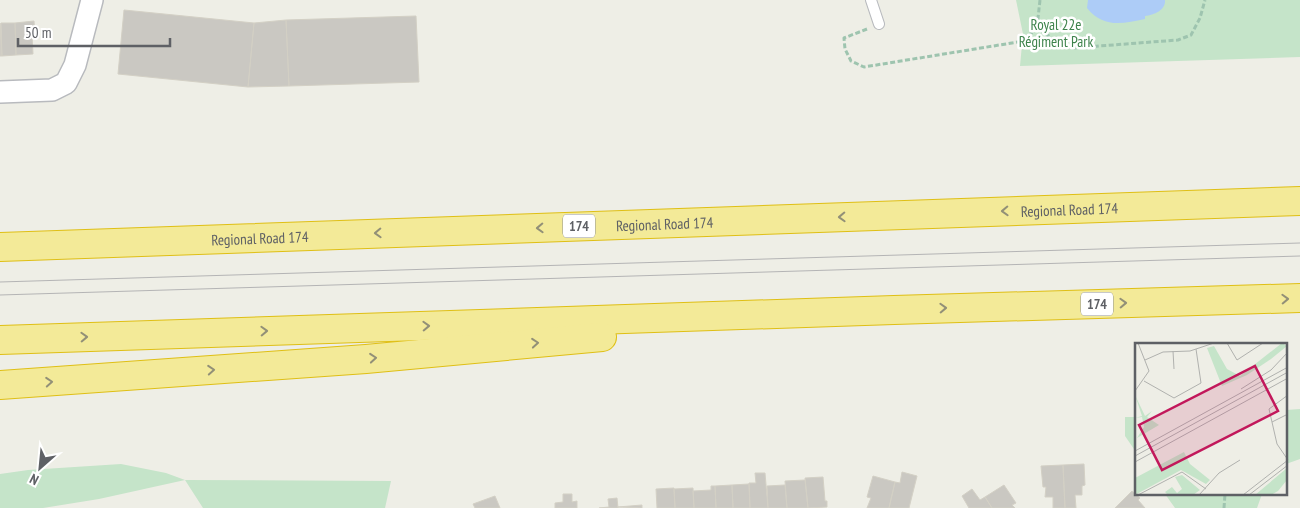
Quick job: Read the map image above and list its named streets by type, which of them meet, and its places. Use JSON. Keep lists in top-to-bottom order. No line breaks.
{"streets":{"highway":["Regional Road 174","174"]},"parks":["Royal 22e Régiment Park"],"scale_bar":"50 m","north":"bottom left"}
